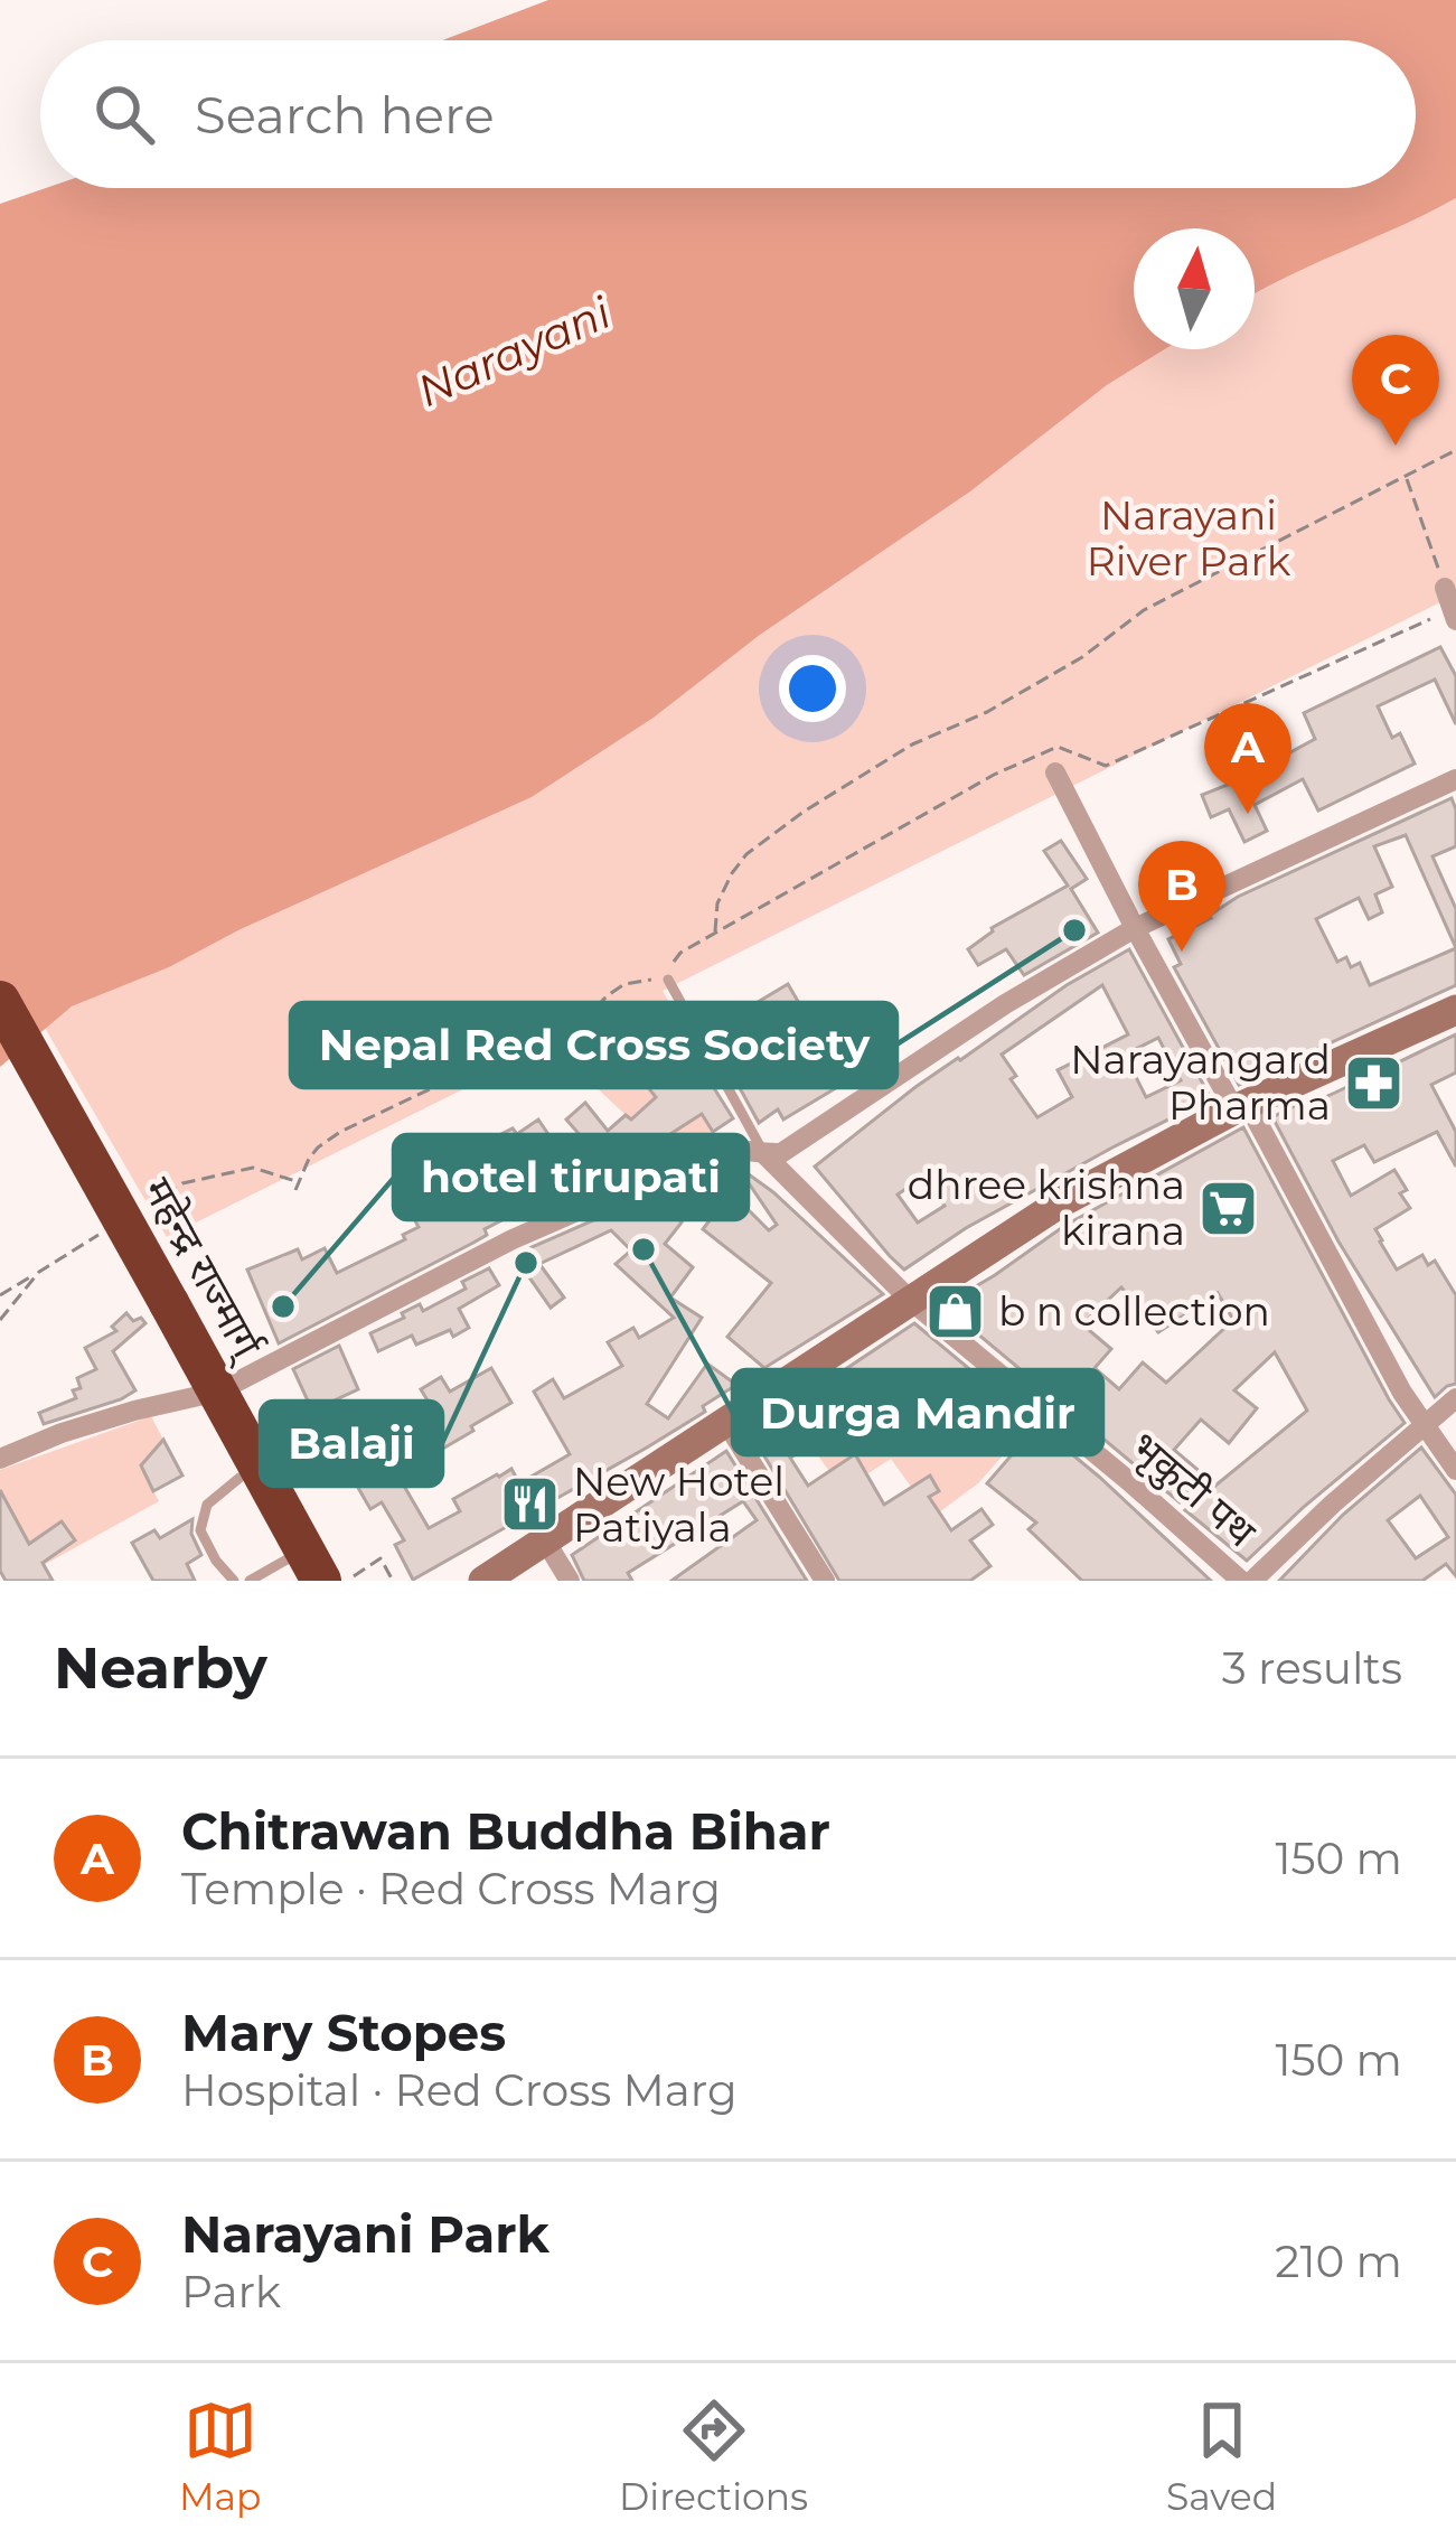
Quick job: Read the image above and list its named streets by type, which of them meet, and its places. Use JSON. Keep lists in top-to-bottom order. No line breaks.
{"streets":{"highway":["महेन्द्र राज्मार्ग्"],"street":["भृकुटी पथ"]},"water":["Narayani"],"parks":["Narayani River Park"],"places":{"other":["Nepal Red Cross Society","Durga Mandir","Balaji","hotel tirupati"],"pharmacy":["Narayangard Pharma"],"supermarket":["dhree krishna kirana"],"shop":["b n collection"],"restaurant":["New Hotel Patiyala"]},"north":"top","page":{"search":"Search here","pins":["C","A","B"],"heading":["Nearby","3 results"],"list":[{"mark":"A","name":"Chitrawan Buddha Bihar","note":"Temple · Red Cross Marg","value":"150 m"},{"mark":"B","name":"Mary Stopes","note":"Hospital · Red Cross Marg","value":"150 m"},{"mark":"C","name":"Narayani Park","note":"Park","value":"210 m"}],"nav":["Map","Directions","Saved"]}}
